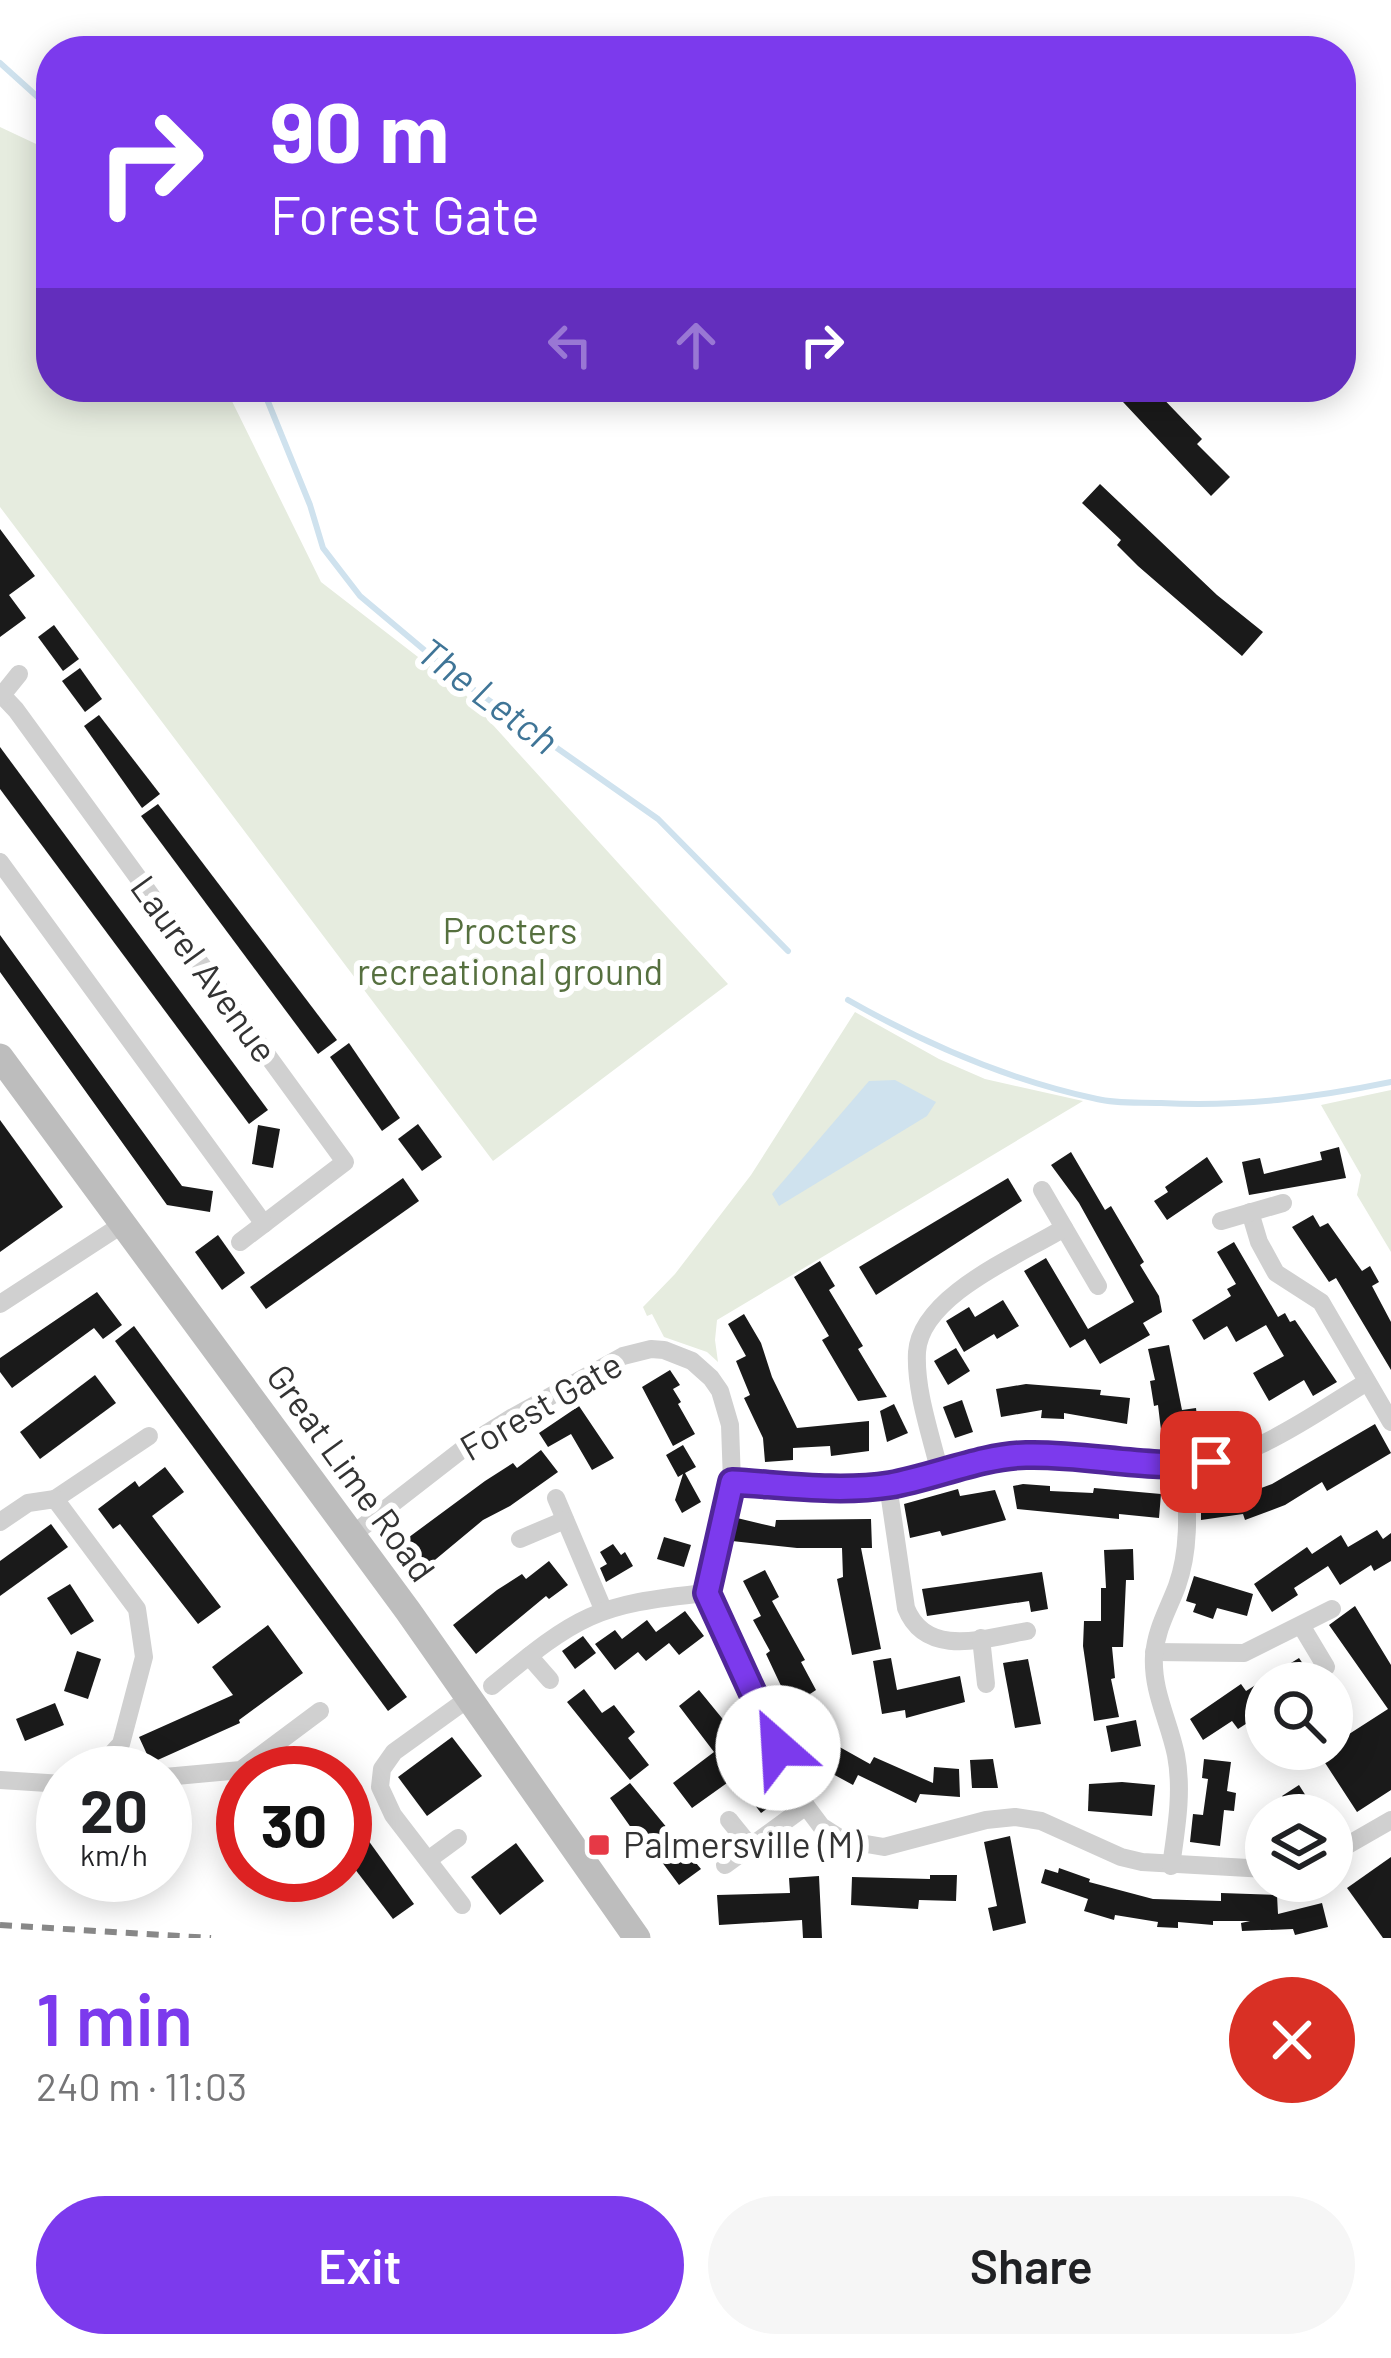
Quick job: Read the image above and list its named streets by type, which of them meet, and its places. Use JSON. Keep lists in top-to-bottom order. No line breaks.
{"streets":{"main road":["Great Lime Road"],"street":["Laurel Avenue","Forest Gate"]},"crossings":[["Forest Gate","Great Lime Road"]],"water":["The Letch"],"parks":["Procters recreational ground"],"places":{"transit":["Palmersville (M)"]},"page":{"turn":["90 m","Forest Gate"],"speed":"20 km/h","limit":"30","heading":["1 min","240 m · 11:03"],"buttons":["Exit","Share"]}}
